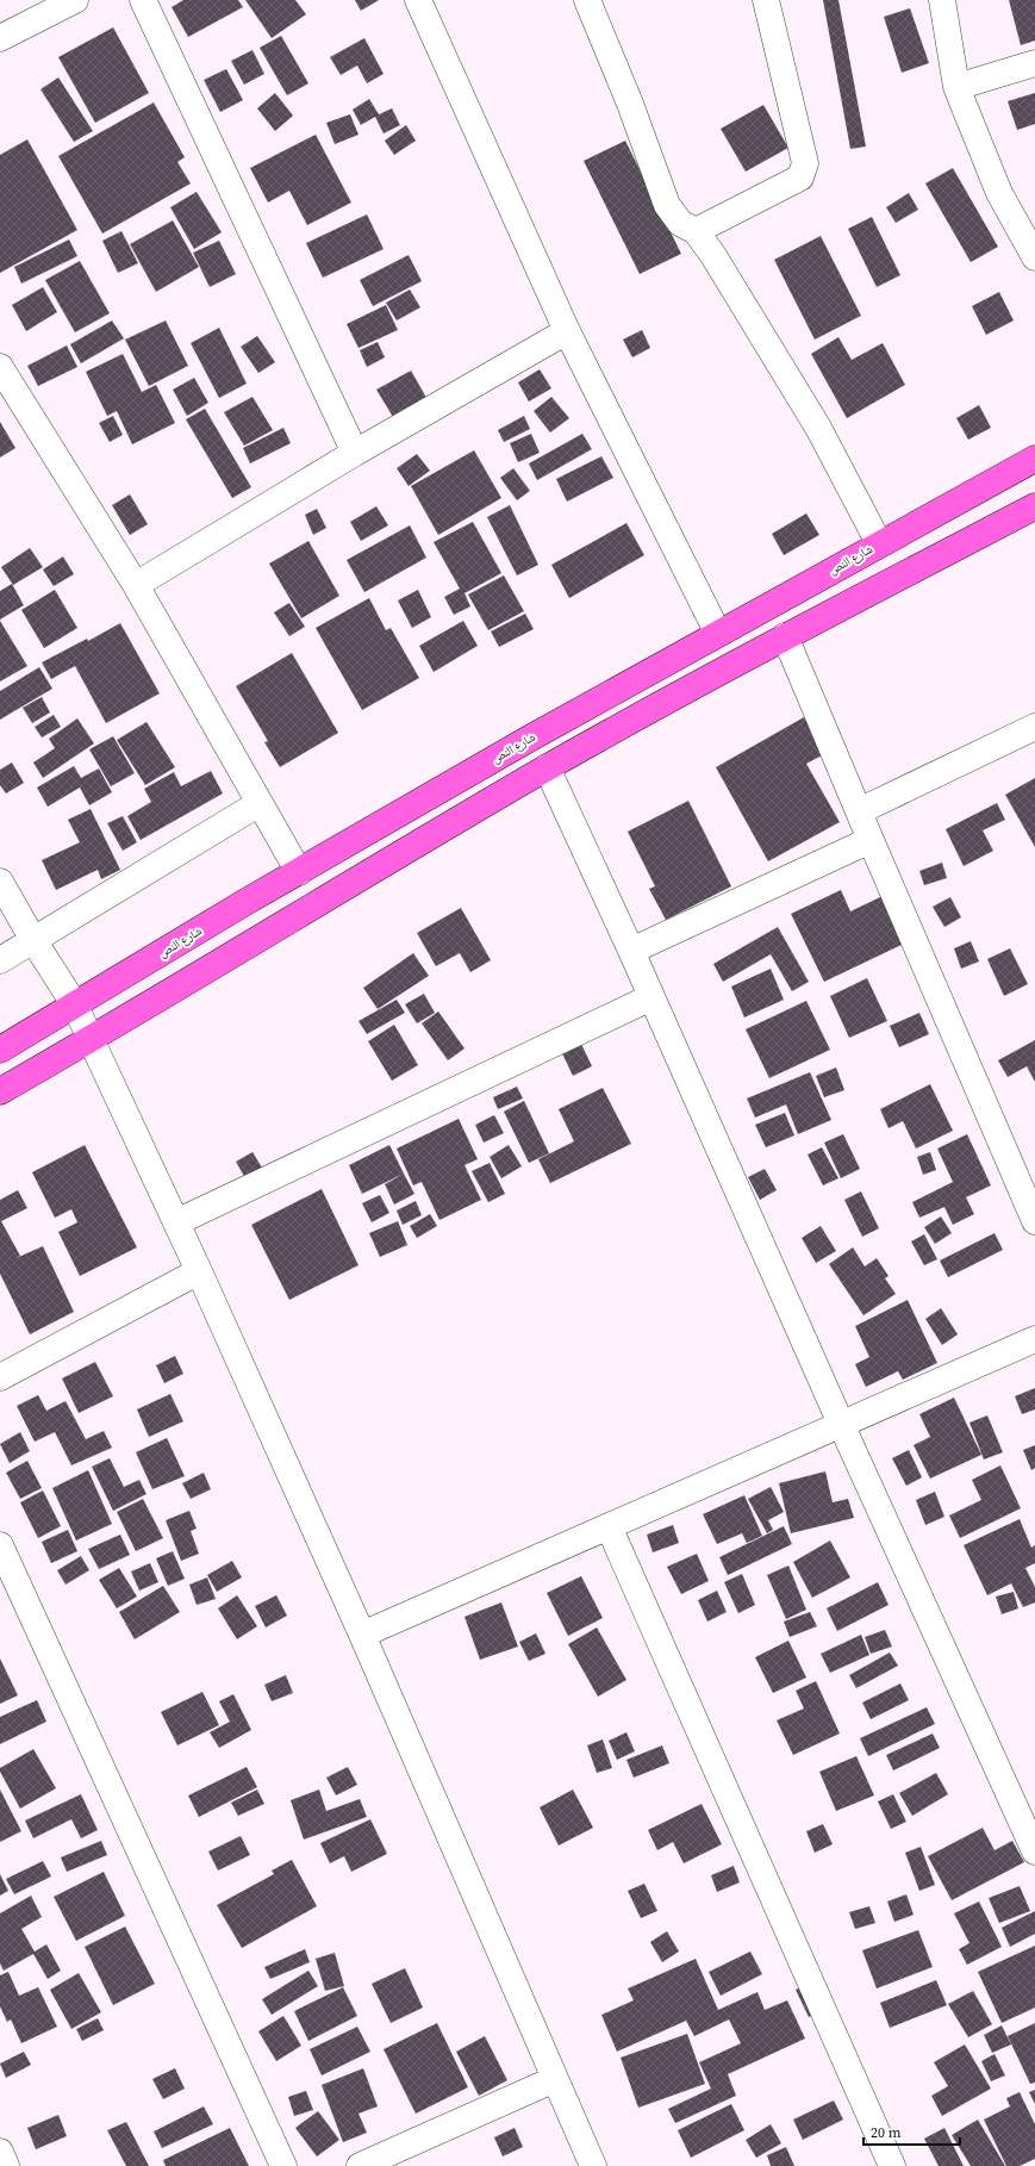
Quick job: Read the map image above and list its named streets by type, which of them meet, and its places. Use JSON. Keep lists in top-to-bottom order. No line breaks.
{"streets":{"main road":["شارع النص"]},"scale_bar":"20 m"}
